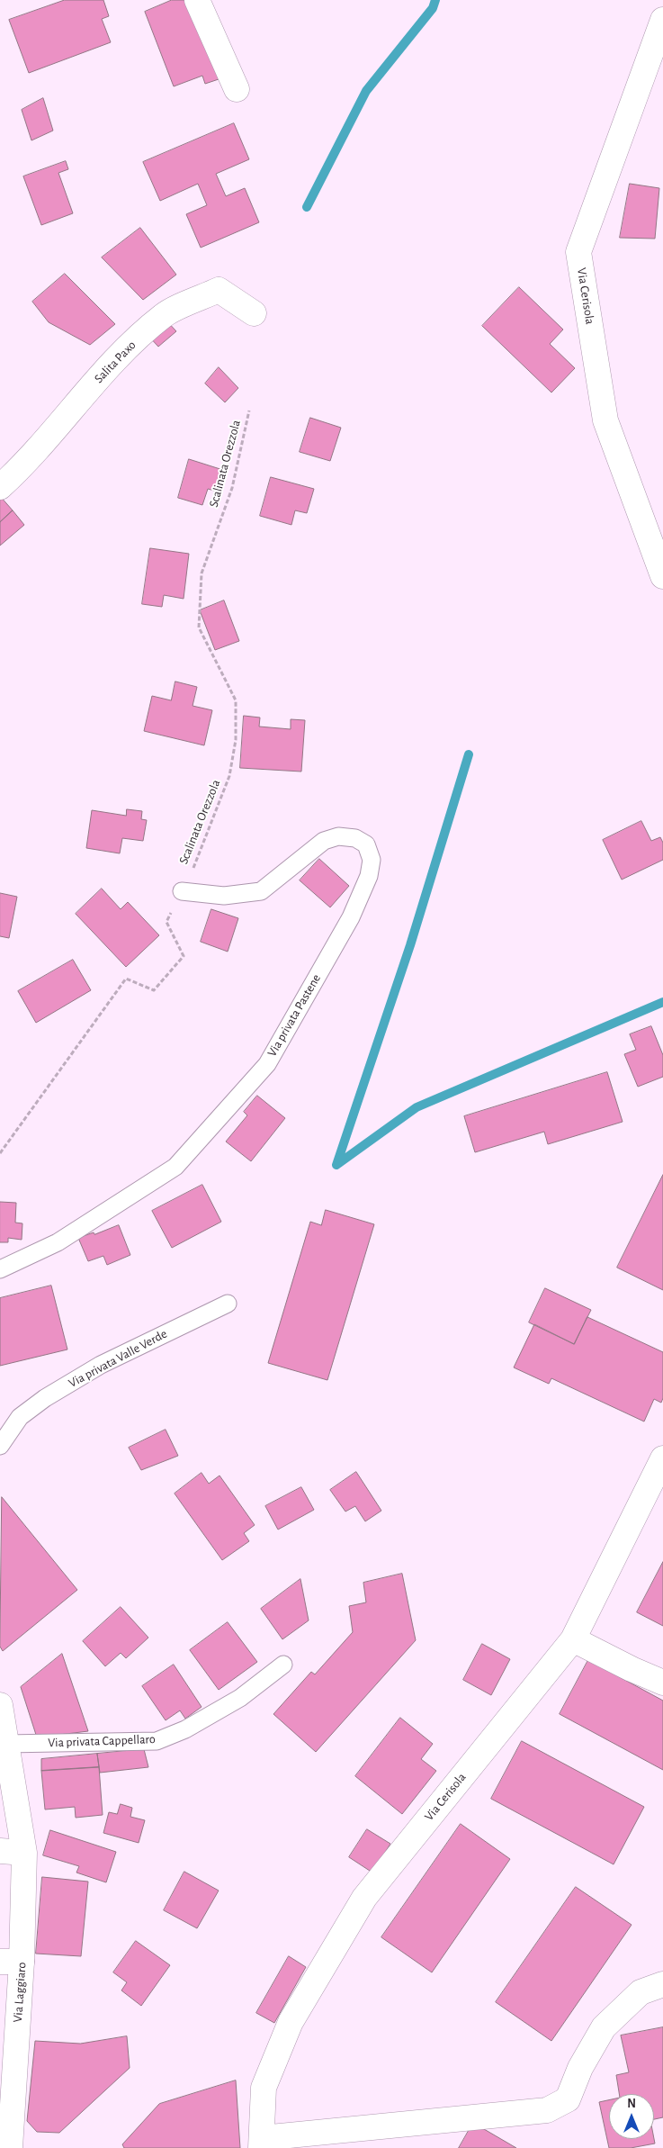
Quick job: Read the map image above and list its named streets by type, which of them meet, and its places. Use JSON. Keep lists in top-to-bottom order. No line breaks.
{"streets":{"street":["Via Cerisola","Salita Paxo","Via Laggiaro"],"lane":["Via privata Pastene","Via privata Valle Verde","Via privata Cappellaro"],"path":["Scalinata Orezzola"]},"crossings":[["Scalinata Orezzola","Via privata Pastene"],["Via privata Cappellaro","Via Laggiaro"]],"north":"top"}
